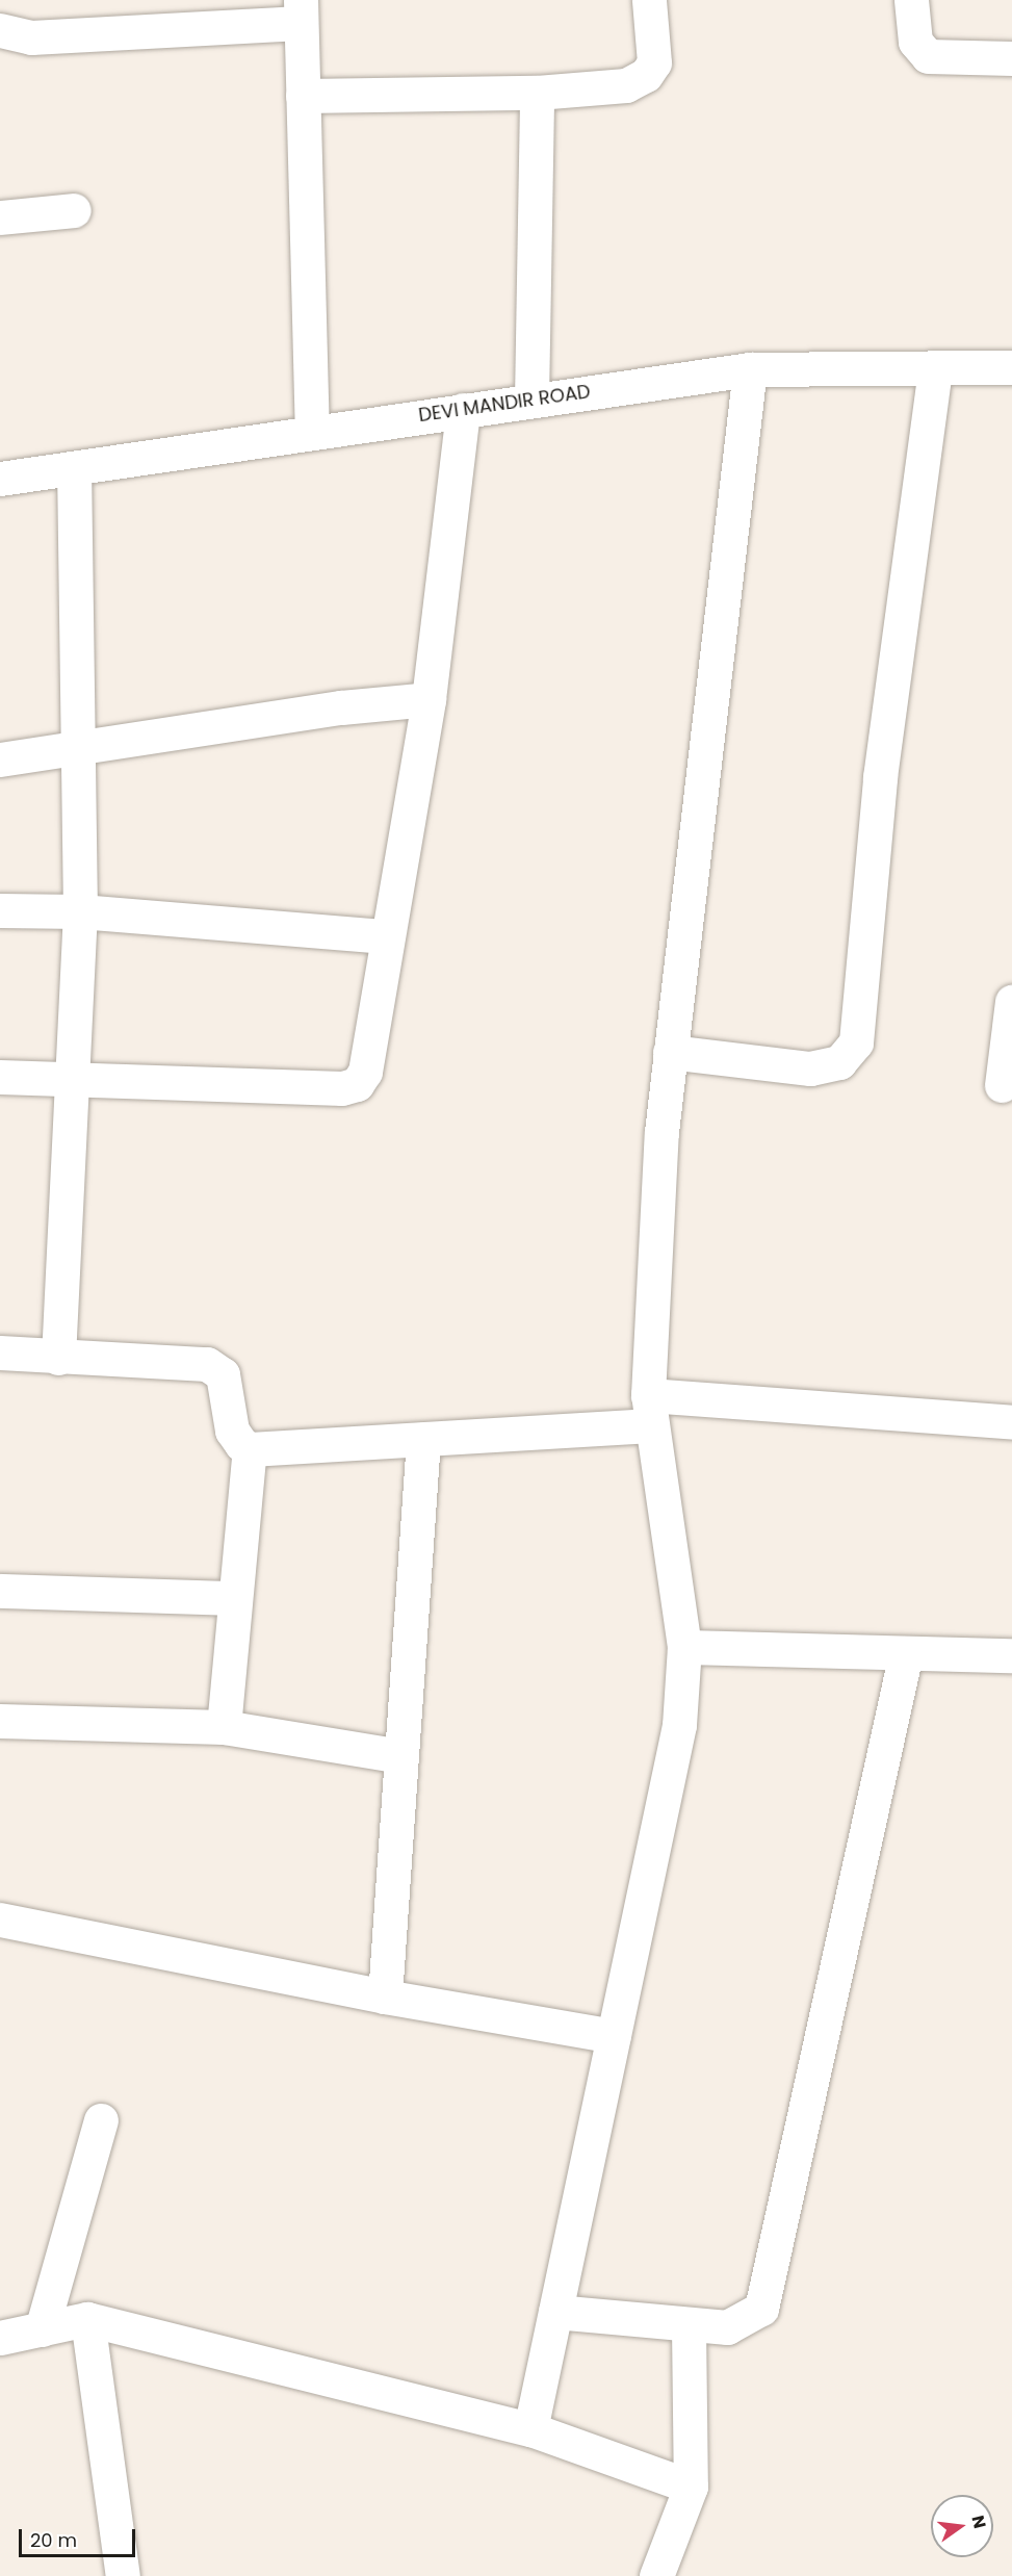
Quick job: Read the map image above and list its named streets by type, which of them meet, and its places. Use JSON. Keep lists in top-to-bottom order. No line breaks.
{"streets":{"street":["DEVI MANDIR ROAD"]},"scale_bar":"20 m","north":"right"}
